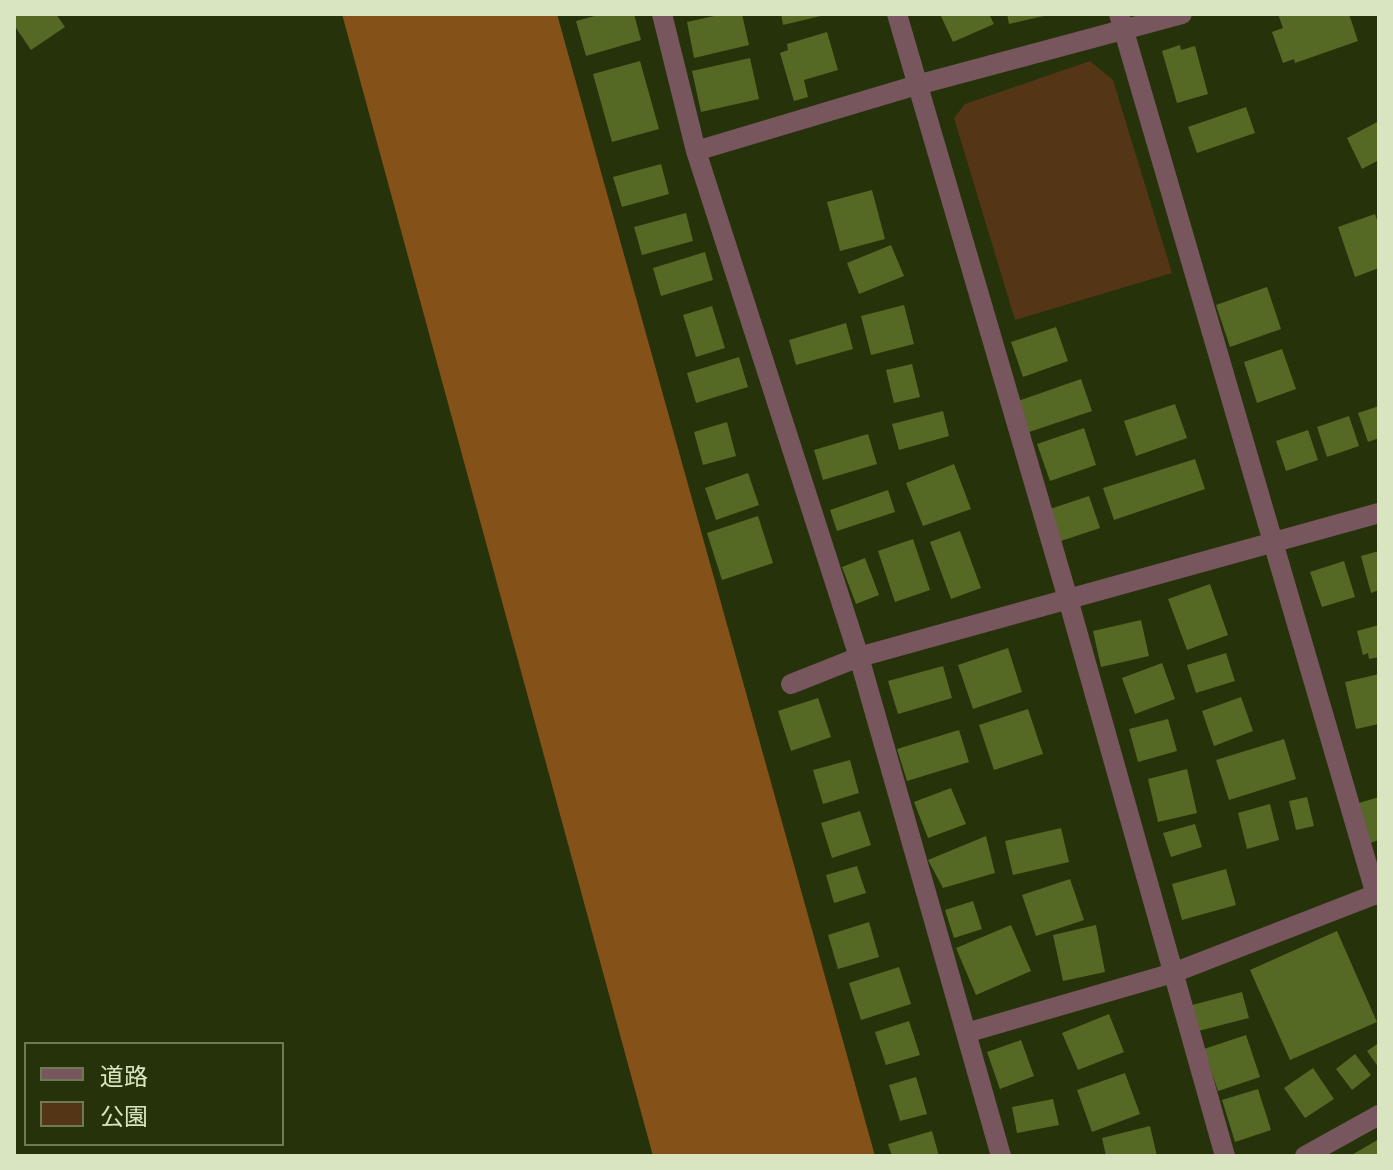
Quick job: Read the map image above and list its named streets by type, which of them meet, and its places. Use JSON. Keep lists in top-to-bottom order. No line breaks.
{"legend":["道路","公園"]}
